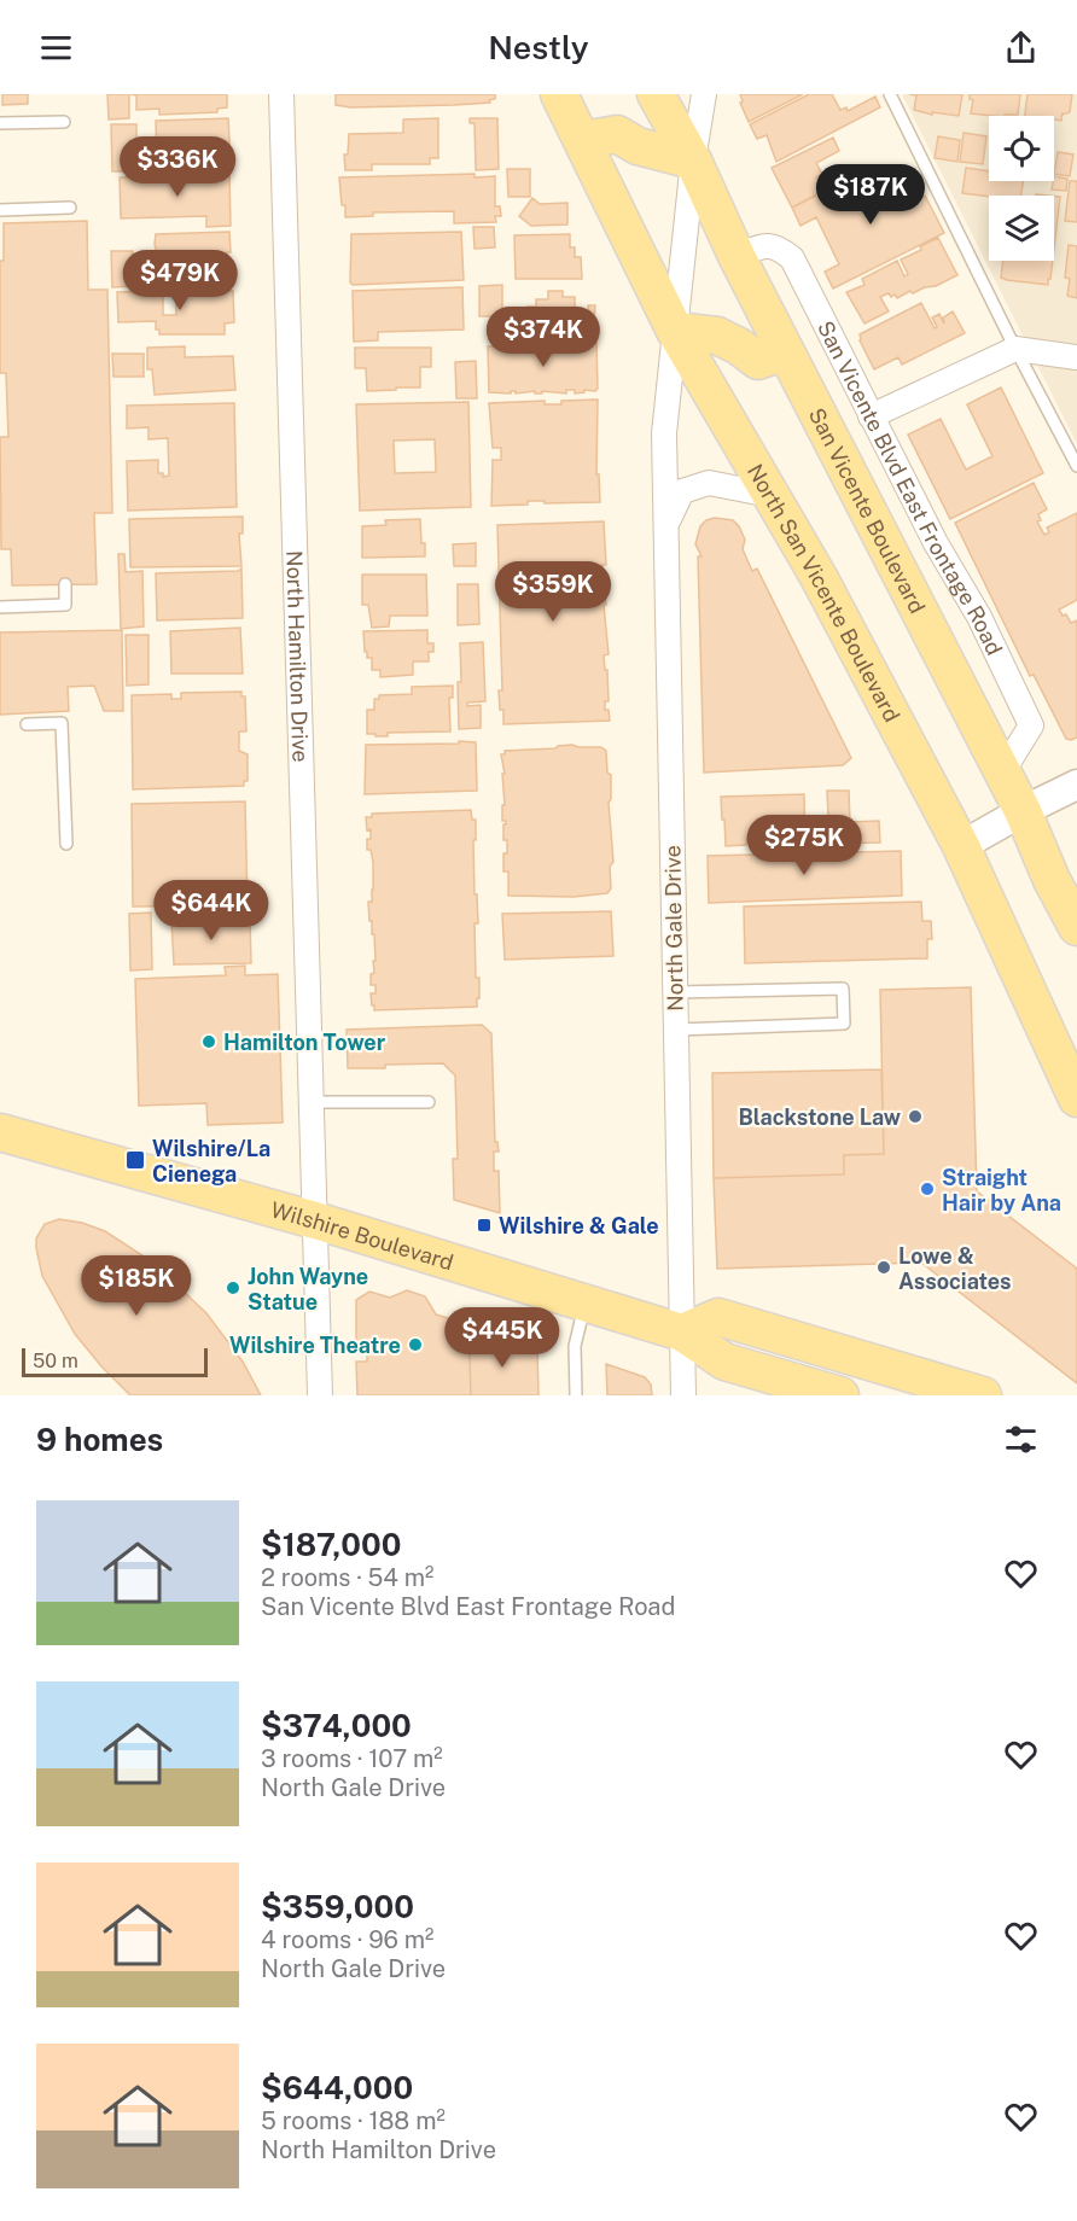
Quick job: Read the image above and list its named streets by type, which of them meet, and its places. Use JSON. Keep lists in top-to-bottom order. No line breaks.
{"streets":{"main road":["San Vicente Boulevard","North San Vicente Boulevard","Wilshire Boulevard"],"street":["San Vicente Blvd East Frontage Road","North Hamilton Drive","North Gale Drive"]},"crossings":[["San Vicente Blvd East Frontage Road","San Vicente Boulevard"],["San Vicente Boulevard","North Gale Drive"],["North San Vicente Boulevard","North Gale Drive"],["North Hamilton Drive","Wilshire Boulevard"],["North Gale Drive","Wilshire Boulevard"]],"places":{"other":["Hamilton Tower","Blackstone Law","Straight Hair by Ana","Lowe & Associates","John Wayne Statue","Wilshire Theatre"],"transit":["Wilshire/La Cienega","Wilshire & Gale"]},"scale_bar":"50 m","page":{"header":"Nestly","price":["$336K","$187K","$479K","$374K","$359K","$275K","$644K","$185K","$445K"],"scale":"50 m","heading":"9 homes","list":[{"name":"$187,000","note":"2 rooms · 54 m² · San Vicente Blvd East Frontage Road"},{"name":"$374,000","note":"3 rooms · 107 m² · North Gale Drive"},{"name":"$359,000","note":"4 rooms · 96 m² · North Gale Drive"},{"name":"$644,000","note":"5 rooms · 188 m² · North Hamilton Drive"}]}}
